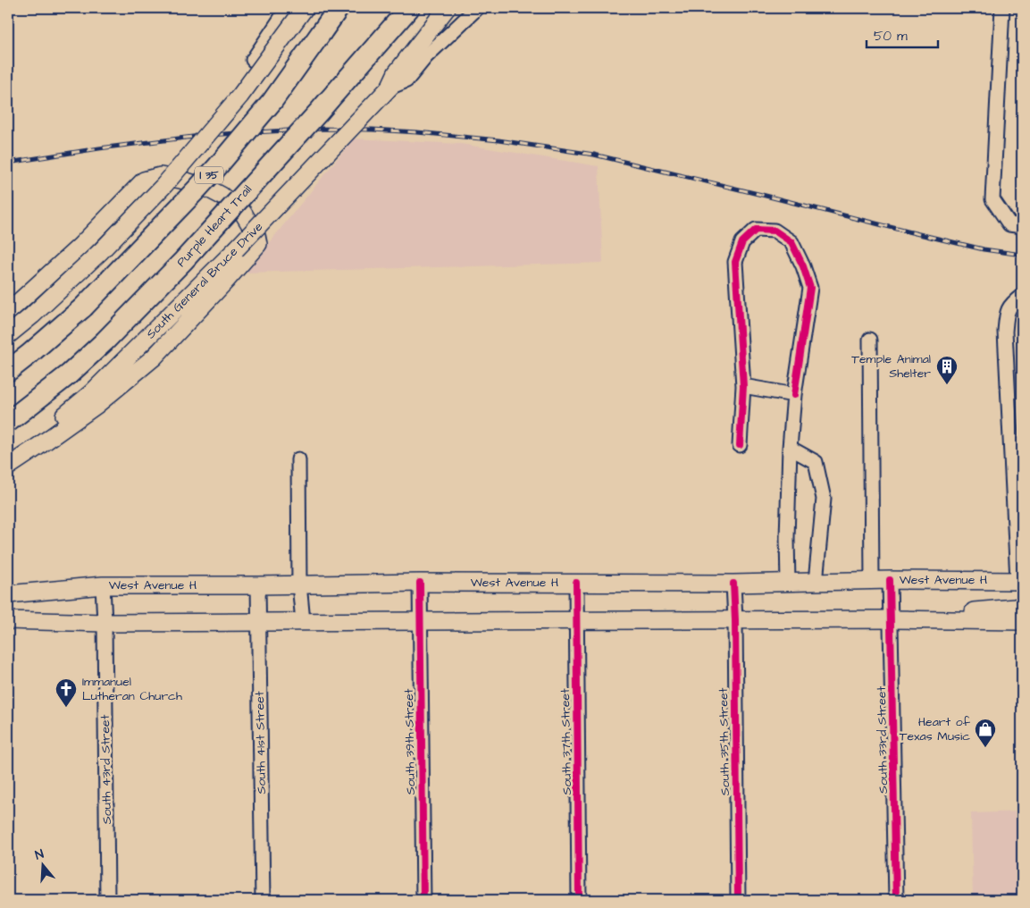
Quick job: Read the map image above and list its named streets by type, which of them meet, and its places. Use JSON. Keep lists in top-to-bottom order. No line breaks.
{"streets":{"highway":["I 35","Purple Heart Trail"],"main road":["South General Bruce Drive","West Avenue H"],"street":["South 33rd Street","South 39th Street","South 37th Street","South 35th Street","South 41st Street","South 43rd Street"]},"crossings":[["West Avenue H","South 33rd Street"],["West Avenue H","South 39th Street"],["West Avenue H","South 37th Street"],["West Avenue H","South 35th Street"],["West Avenue H","South 41st Street"],["West Avenue H","South 43rd Street"]],"places":{"building":["Temple Animal Shelter"],"church":["Immanuel Lutheran Church"],"shop":["Heart of Texas Music"]},"scale_bar":"50 m","north":"top"}
